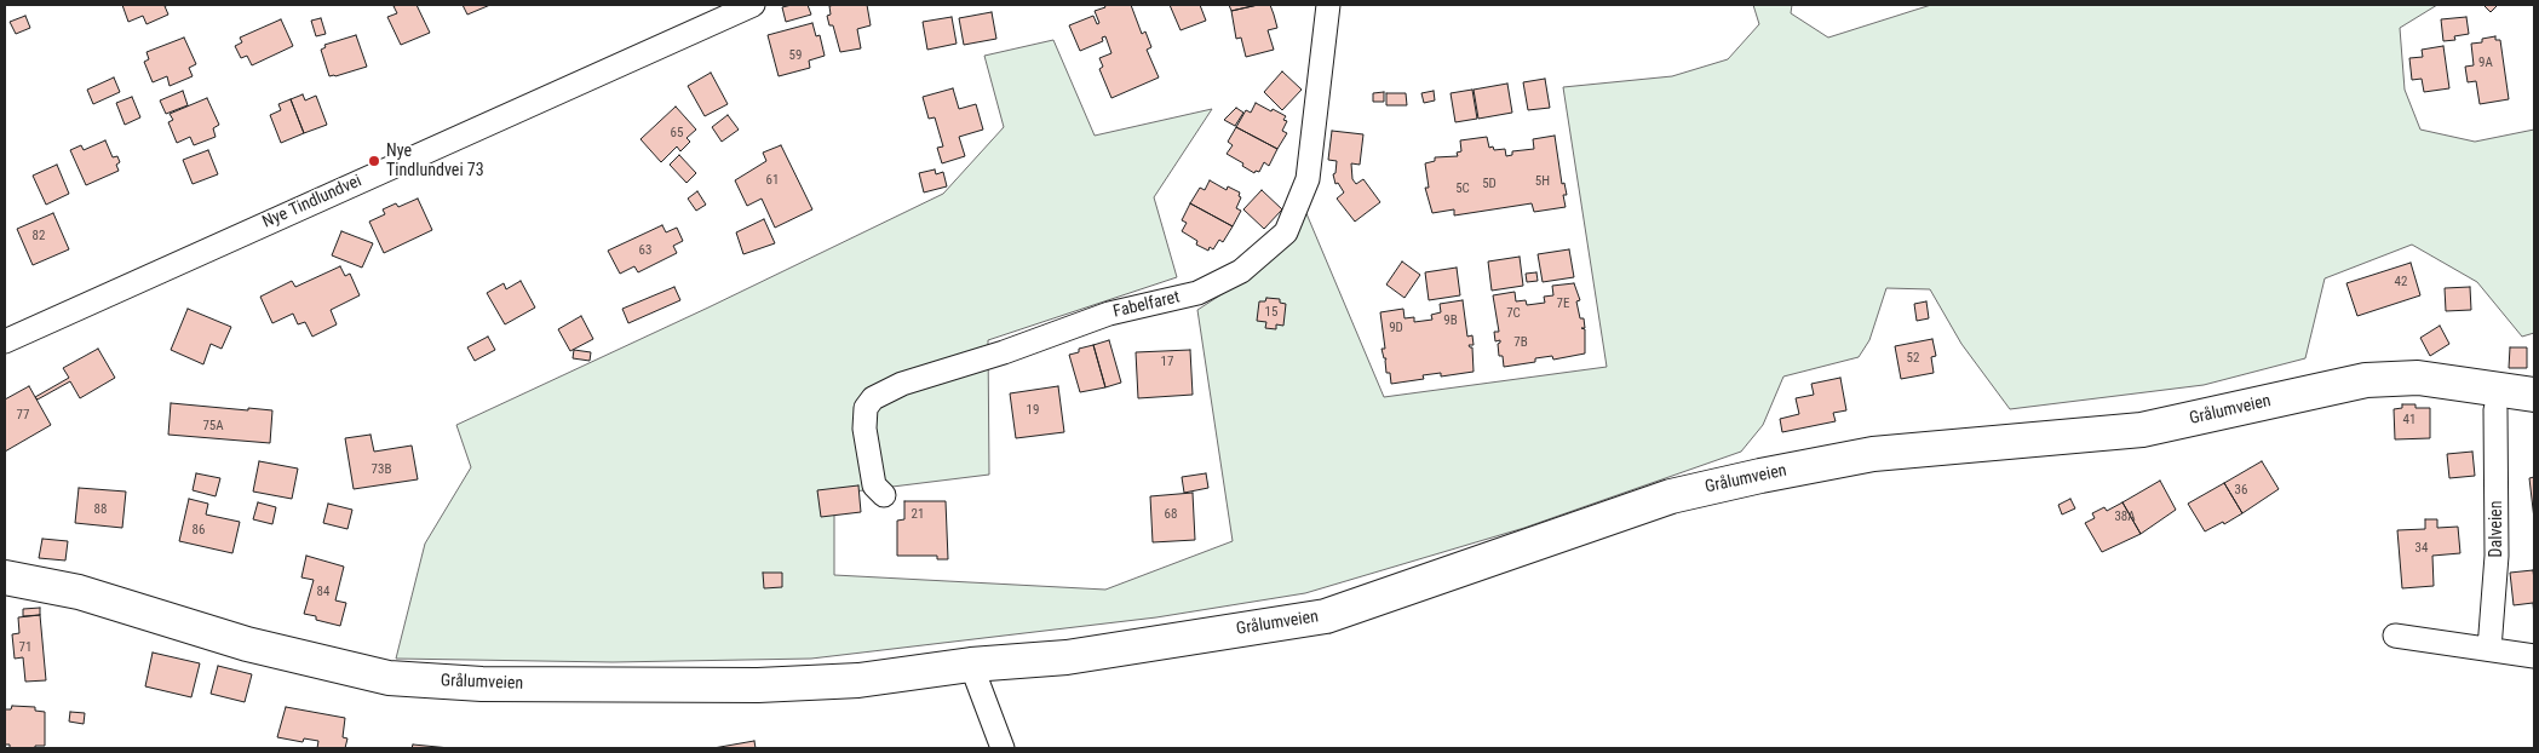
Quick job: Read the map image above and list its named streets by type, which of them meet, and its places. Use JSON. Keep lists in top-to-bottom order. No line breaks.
{"streets":{"main road":["Grålumveien"],"street":["Nye Tindlundvei","Fabelfaret","Dalveien"]},"places":["Nye Tindlundvei 73"],"house_numbers":["59","9A","65","61","5H","5D","5C","82","63","42","7E","15","7C","9B","9D","7B","52","17","19","77","41","75A","73B","36","88","21","68","38A","86","34","84","71"]}
